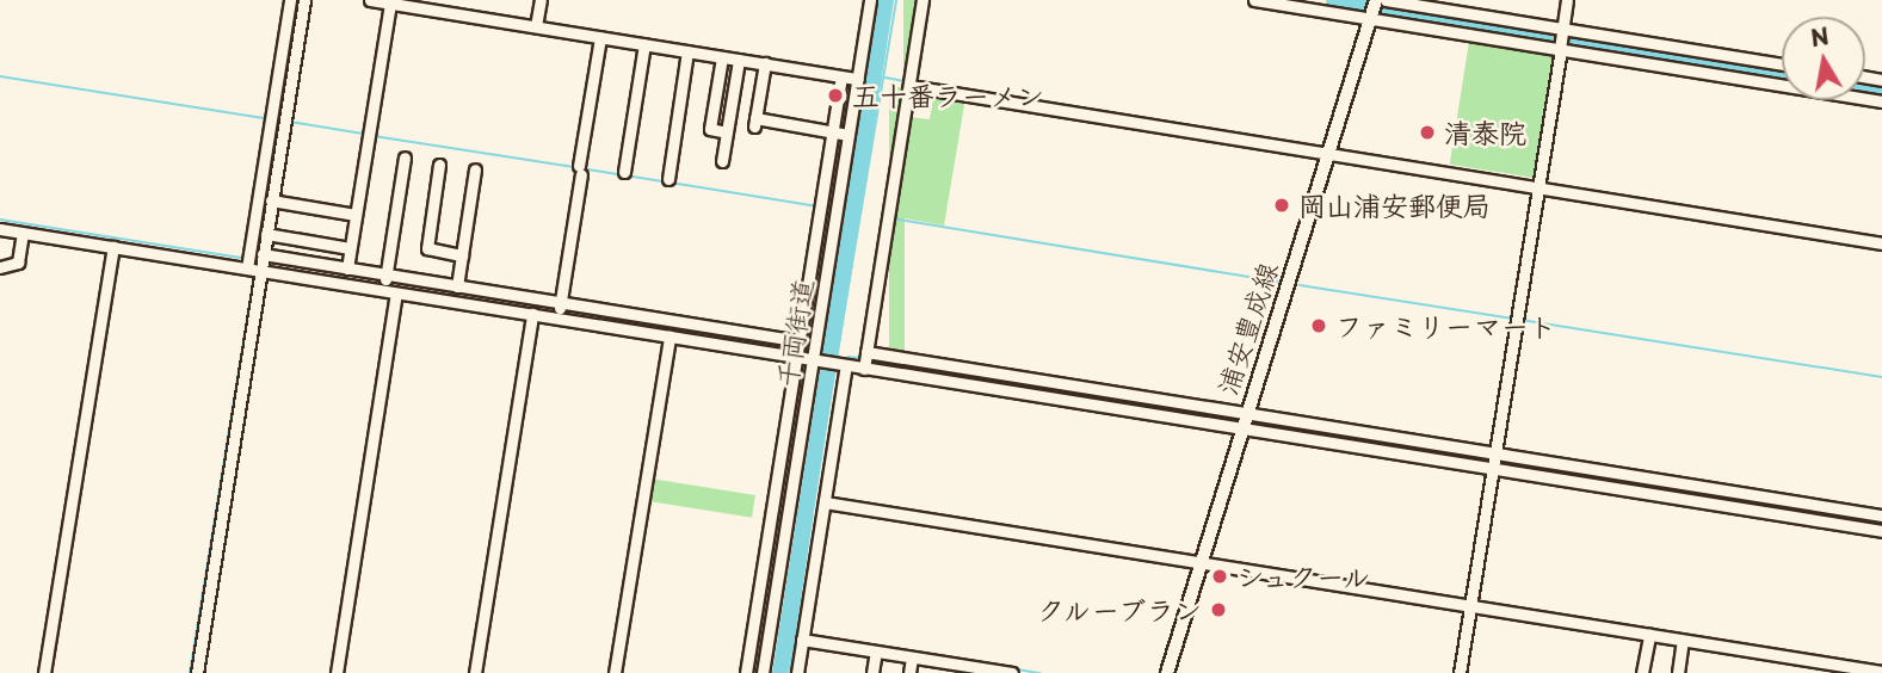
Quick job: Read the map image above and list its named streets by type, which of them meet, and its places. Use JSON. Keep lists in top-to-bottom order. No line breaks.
{"streets":{"main road":["浦安豊成線"],"street":["千両街道"]},"places":["五十番ラーメン","清泰院","岡山浦安郵便局","ファミリーマート","シュクール","クルーブラン"],"north":"top"}
